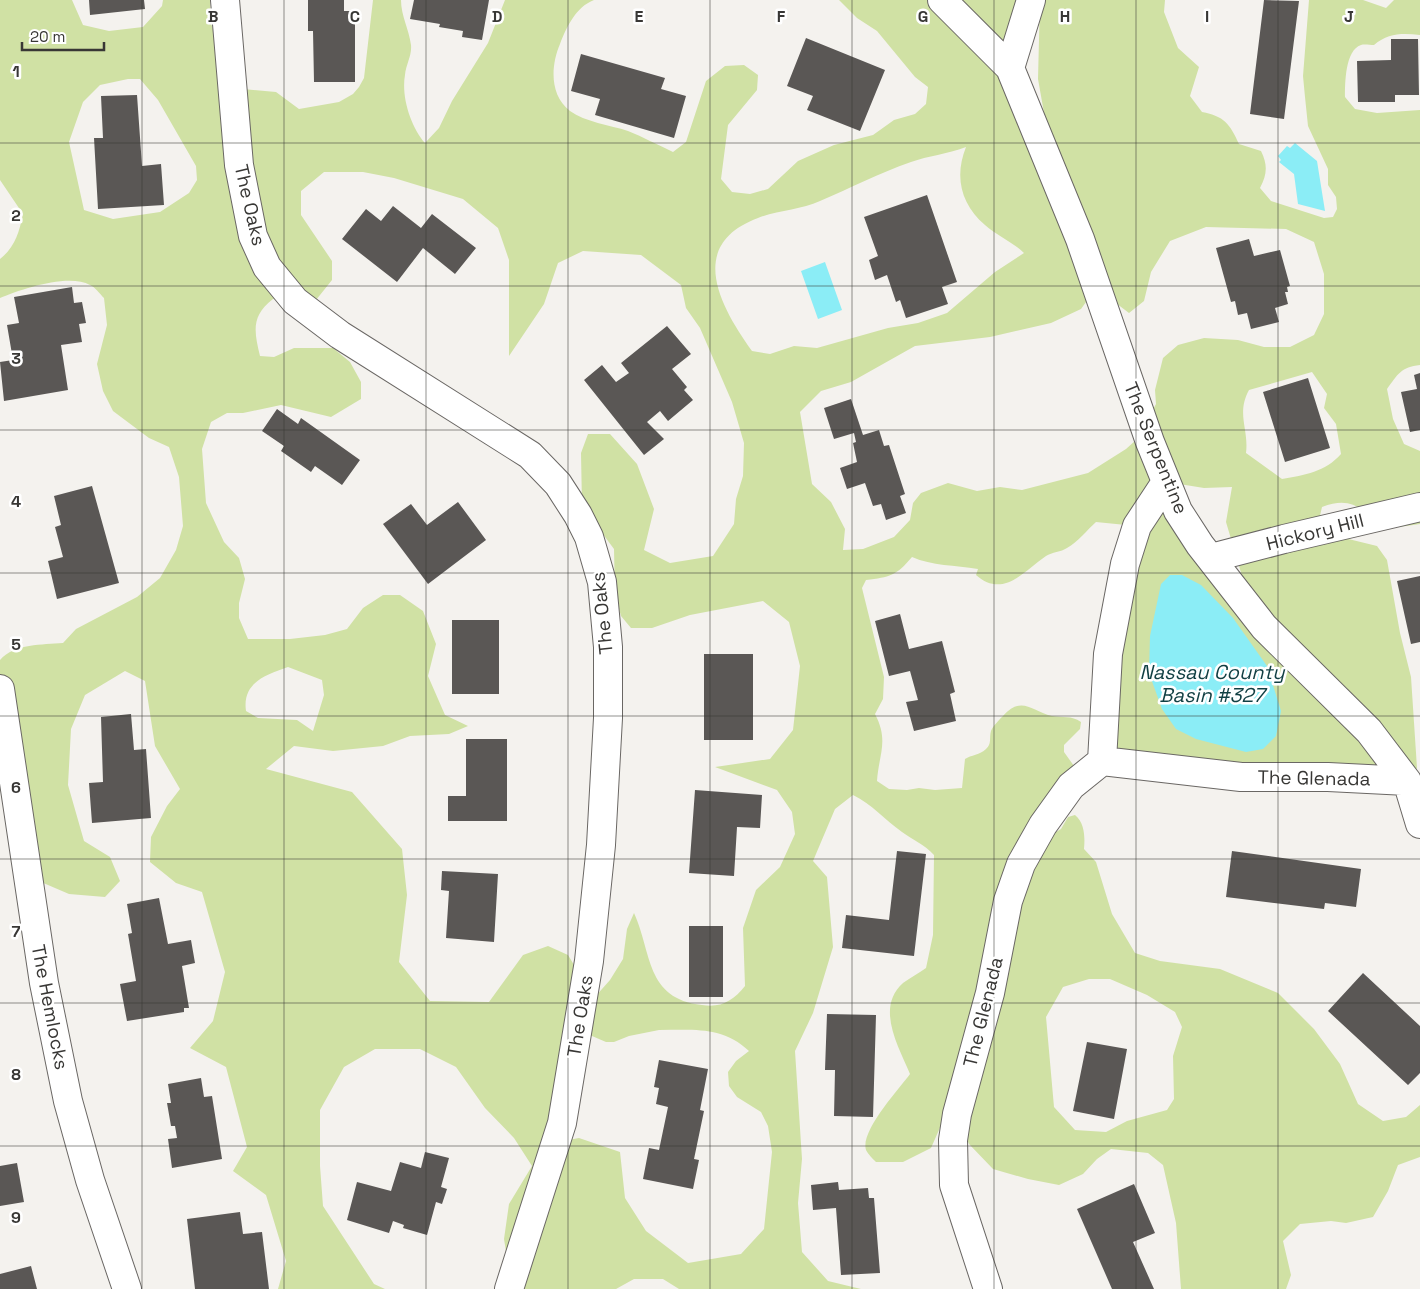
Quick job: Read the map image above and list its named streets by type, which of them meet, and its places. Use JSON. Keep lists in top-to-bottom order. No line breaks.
{"streets":{"street":["The Oaks","The Serpentine","Hickory Hill","The Glenada","The Hemlocks"]},"crossings":[["The Serpentine","Hickory Hill"],["The Serpentine","The Glenada"]],"water":["Nassau County Basin #327"],"scale_bar":"20 m","grid":{"columns":["B","C","D","E","F","G","H","I","J"],"rows":["1","2","3","4","5","6","7","8","9"]}}
